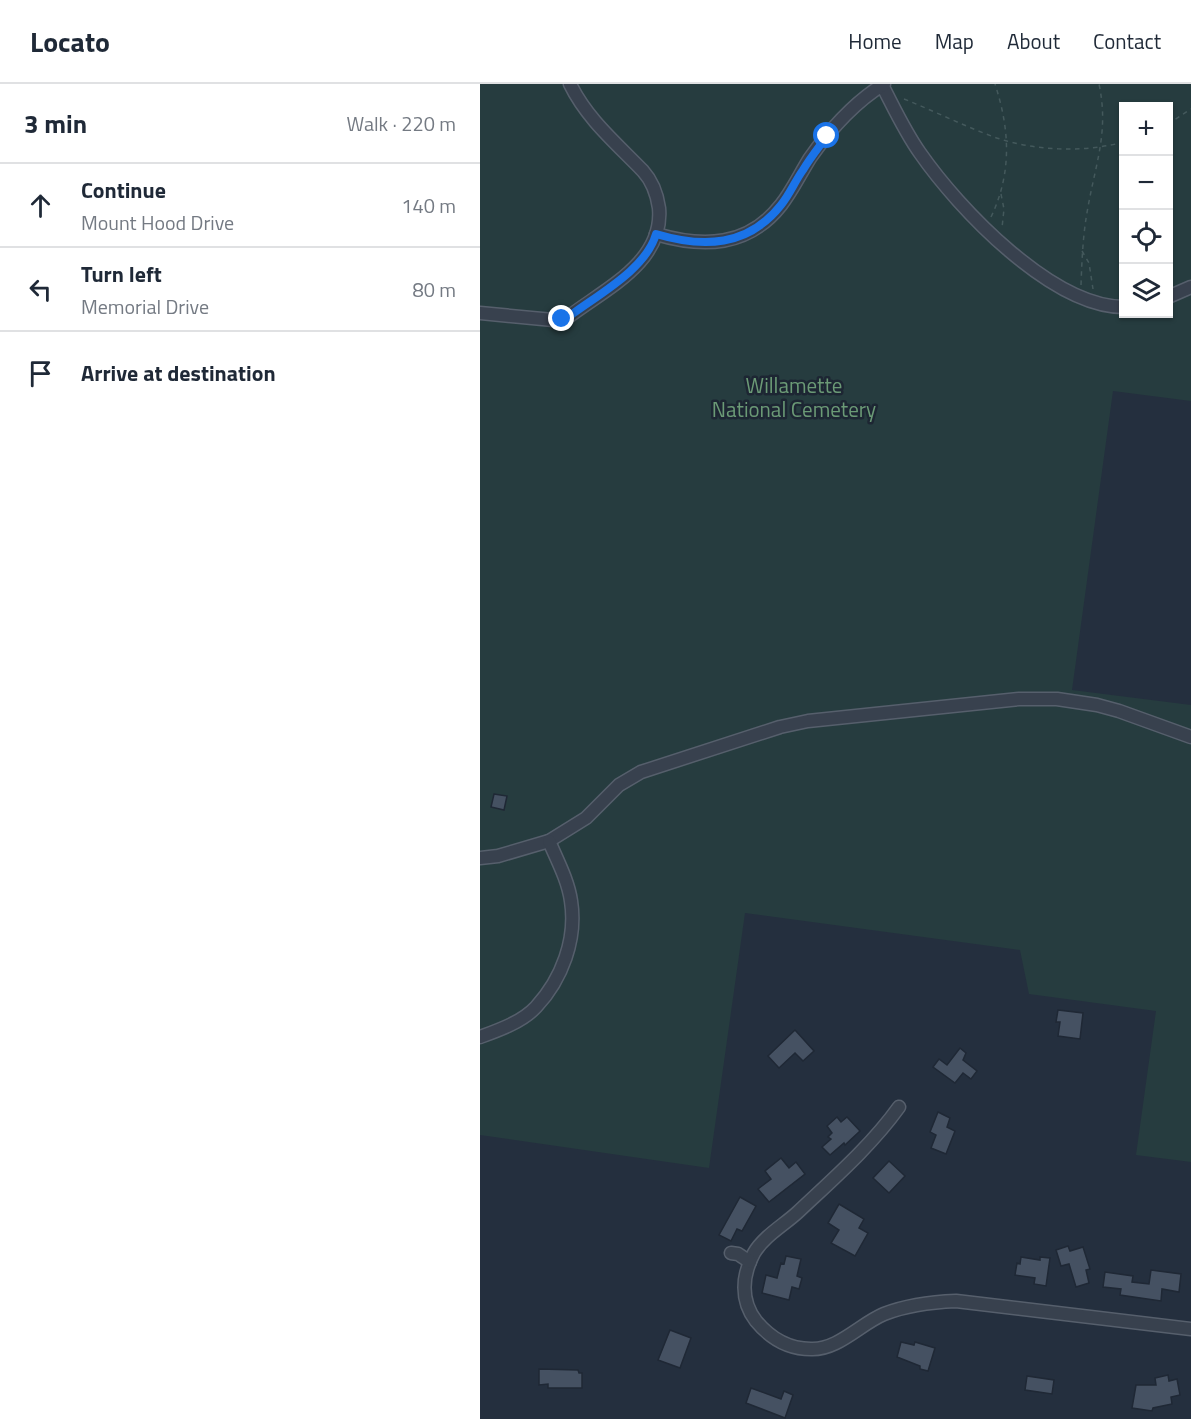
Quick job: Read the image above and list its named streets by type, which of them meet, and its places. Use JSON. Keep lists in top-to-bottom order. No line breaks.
{"parks":["Willamette National Cemetery"],"page":{"header":"Locato","nav":["Home","Map","About","Contact"],"heading":["3 min","Walk · 220 m"],"map_buttons":["+","−"],"list":[["Continue","Mount Hood Drive","140 m"],["Turn left","Memorial Drive","80 m"],"Arrive at destination"]}}
